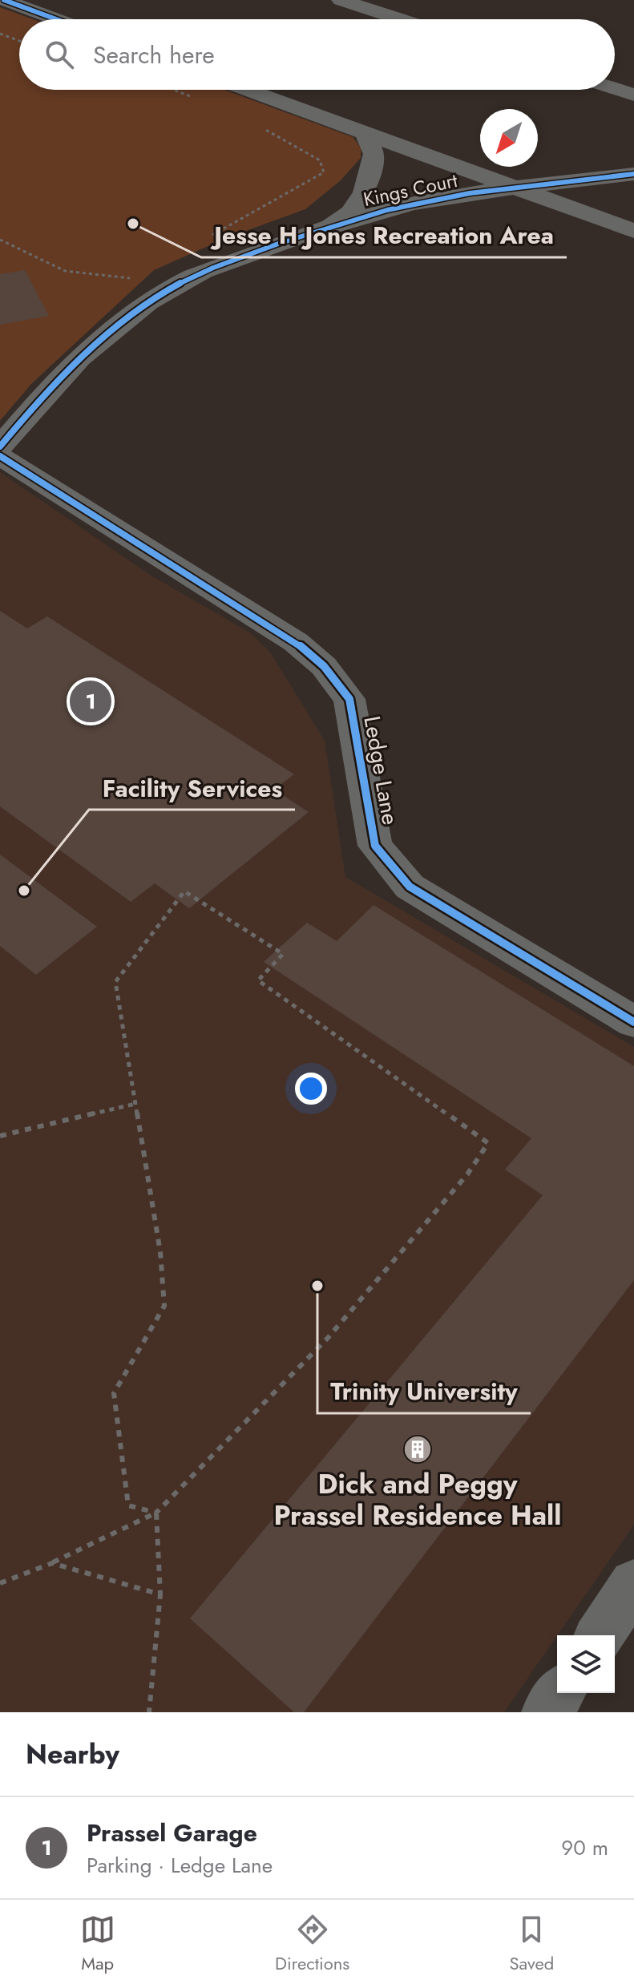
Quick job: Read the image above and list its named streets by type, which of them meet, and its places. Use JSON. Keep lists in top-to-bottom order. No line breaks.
{"streets":{"street":["Kings Court","Ledge Lane"]},"places":{"other":["Jesse H Jones Recreation Area","Facility Services","Trinity University"],"building":["Dick and Peggy Prassel Residence Hall"]},"north":"bottom left","page":{"search":"Search here","pins":"1","heading":"Nearby","list":[{"mark":"1","name":"Prassel Garage","note":"Parking · Ledge Lane","value":"90 m"}],"nav":["Map","Directions","Saved"]}}
